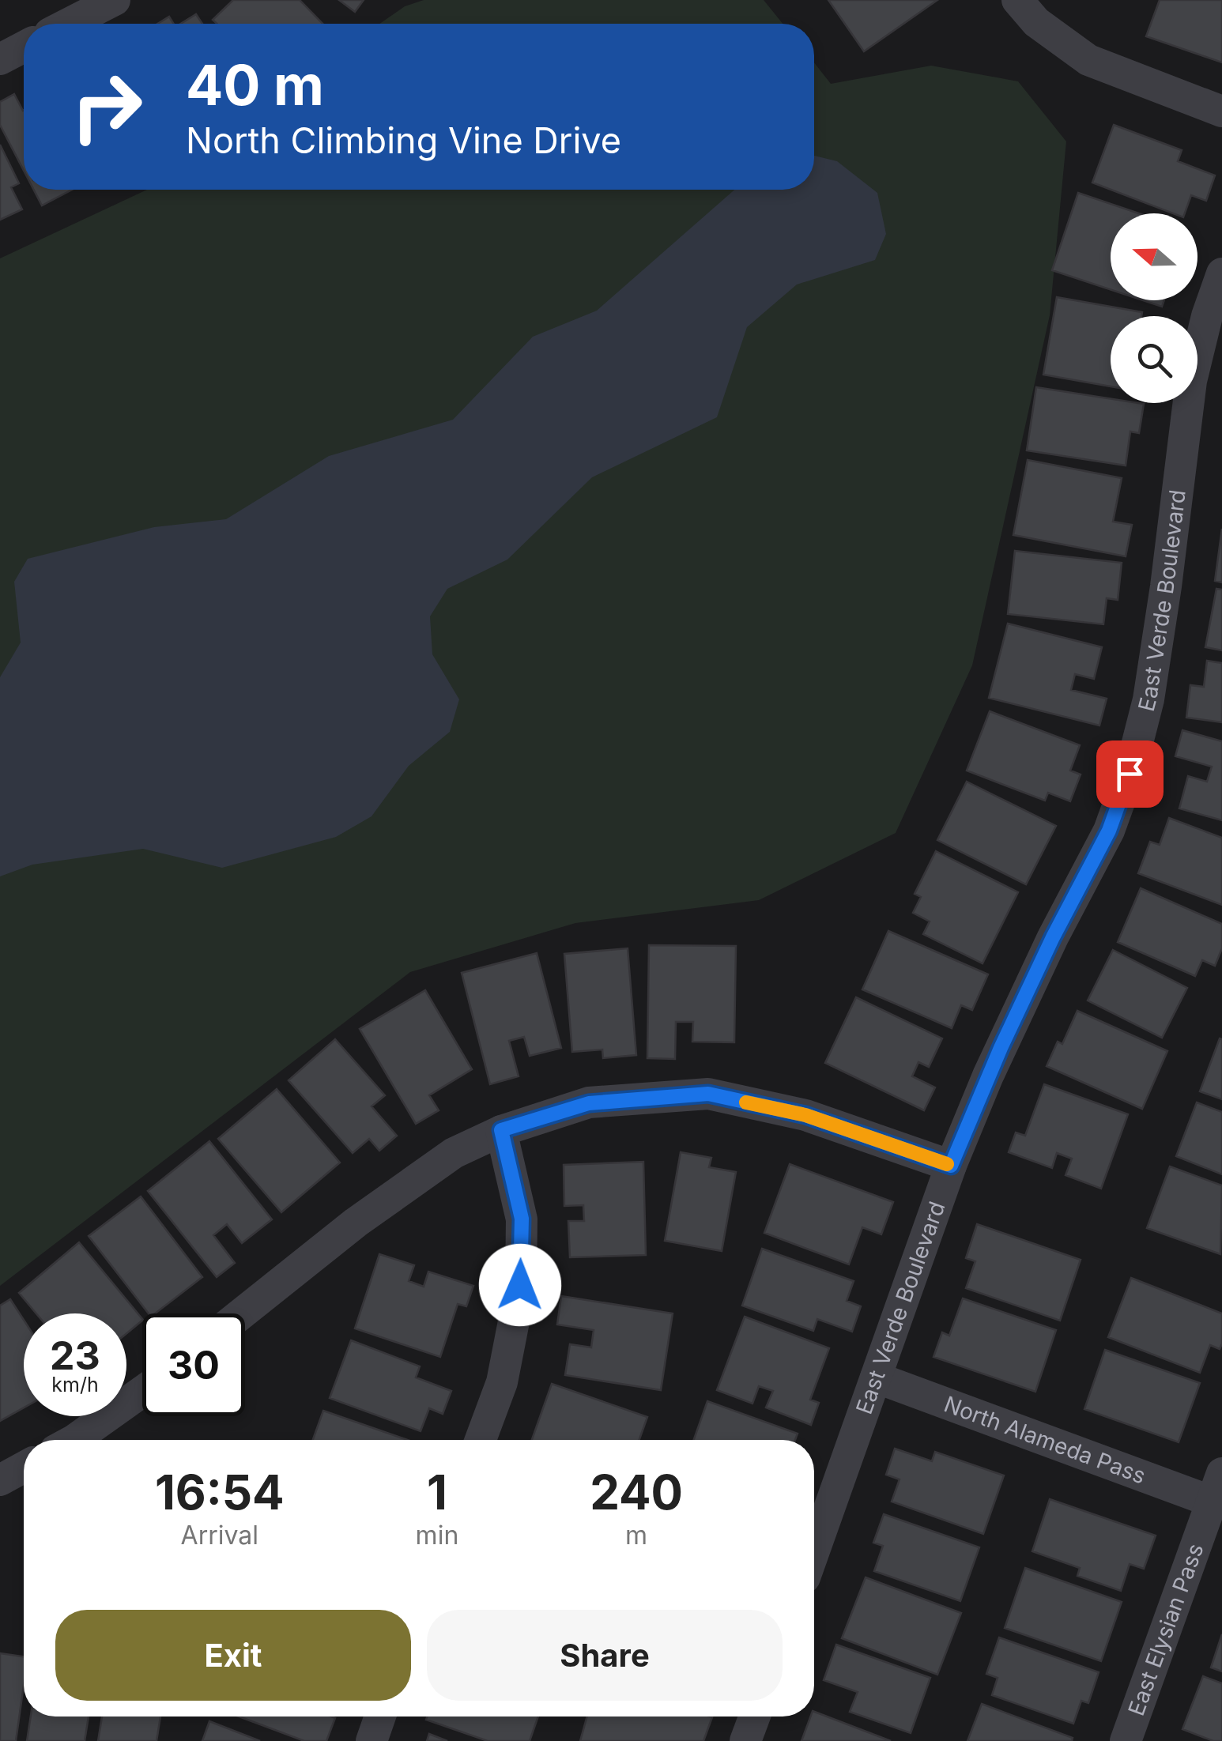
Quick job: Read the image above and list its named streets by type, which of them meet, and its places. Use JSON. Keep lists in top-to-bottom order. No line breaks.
{"streets":{"street":["East Verde Boulevard","North Alameda Pass","East Elysian Pass"]},"crossings":[["East Verde Boulevard","North Alameda Pass"],["North Alameda Pass","East Elysian Pass"]],"north":"left","page":{"turn":["40 m","North Climbing Vine Drive"],"speed":"23 km/h","limit":"30","eta":["16:54","Arrival","1","min","240","m"],"buttons":["Exit","Share"]}}
